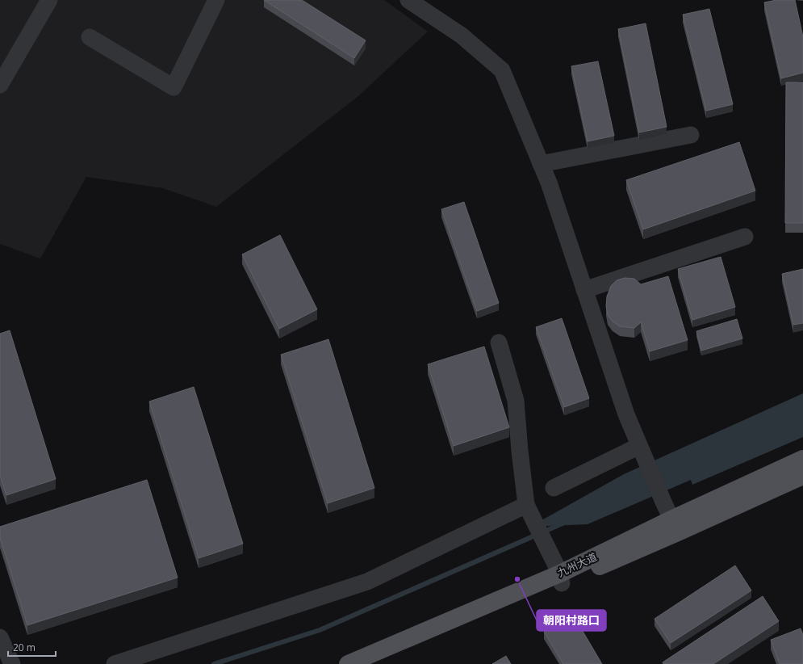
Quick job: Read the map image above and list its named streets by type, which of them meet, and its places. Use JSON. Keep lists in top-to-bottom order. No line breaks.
{"streets":{"main road":["九州大道"]},"places":["朝阳村路口"],"scale_bar":"20 m"}
